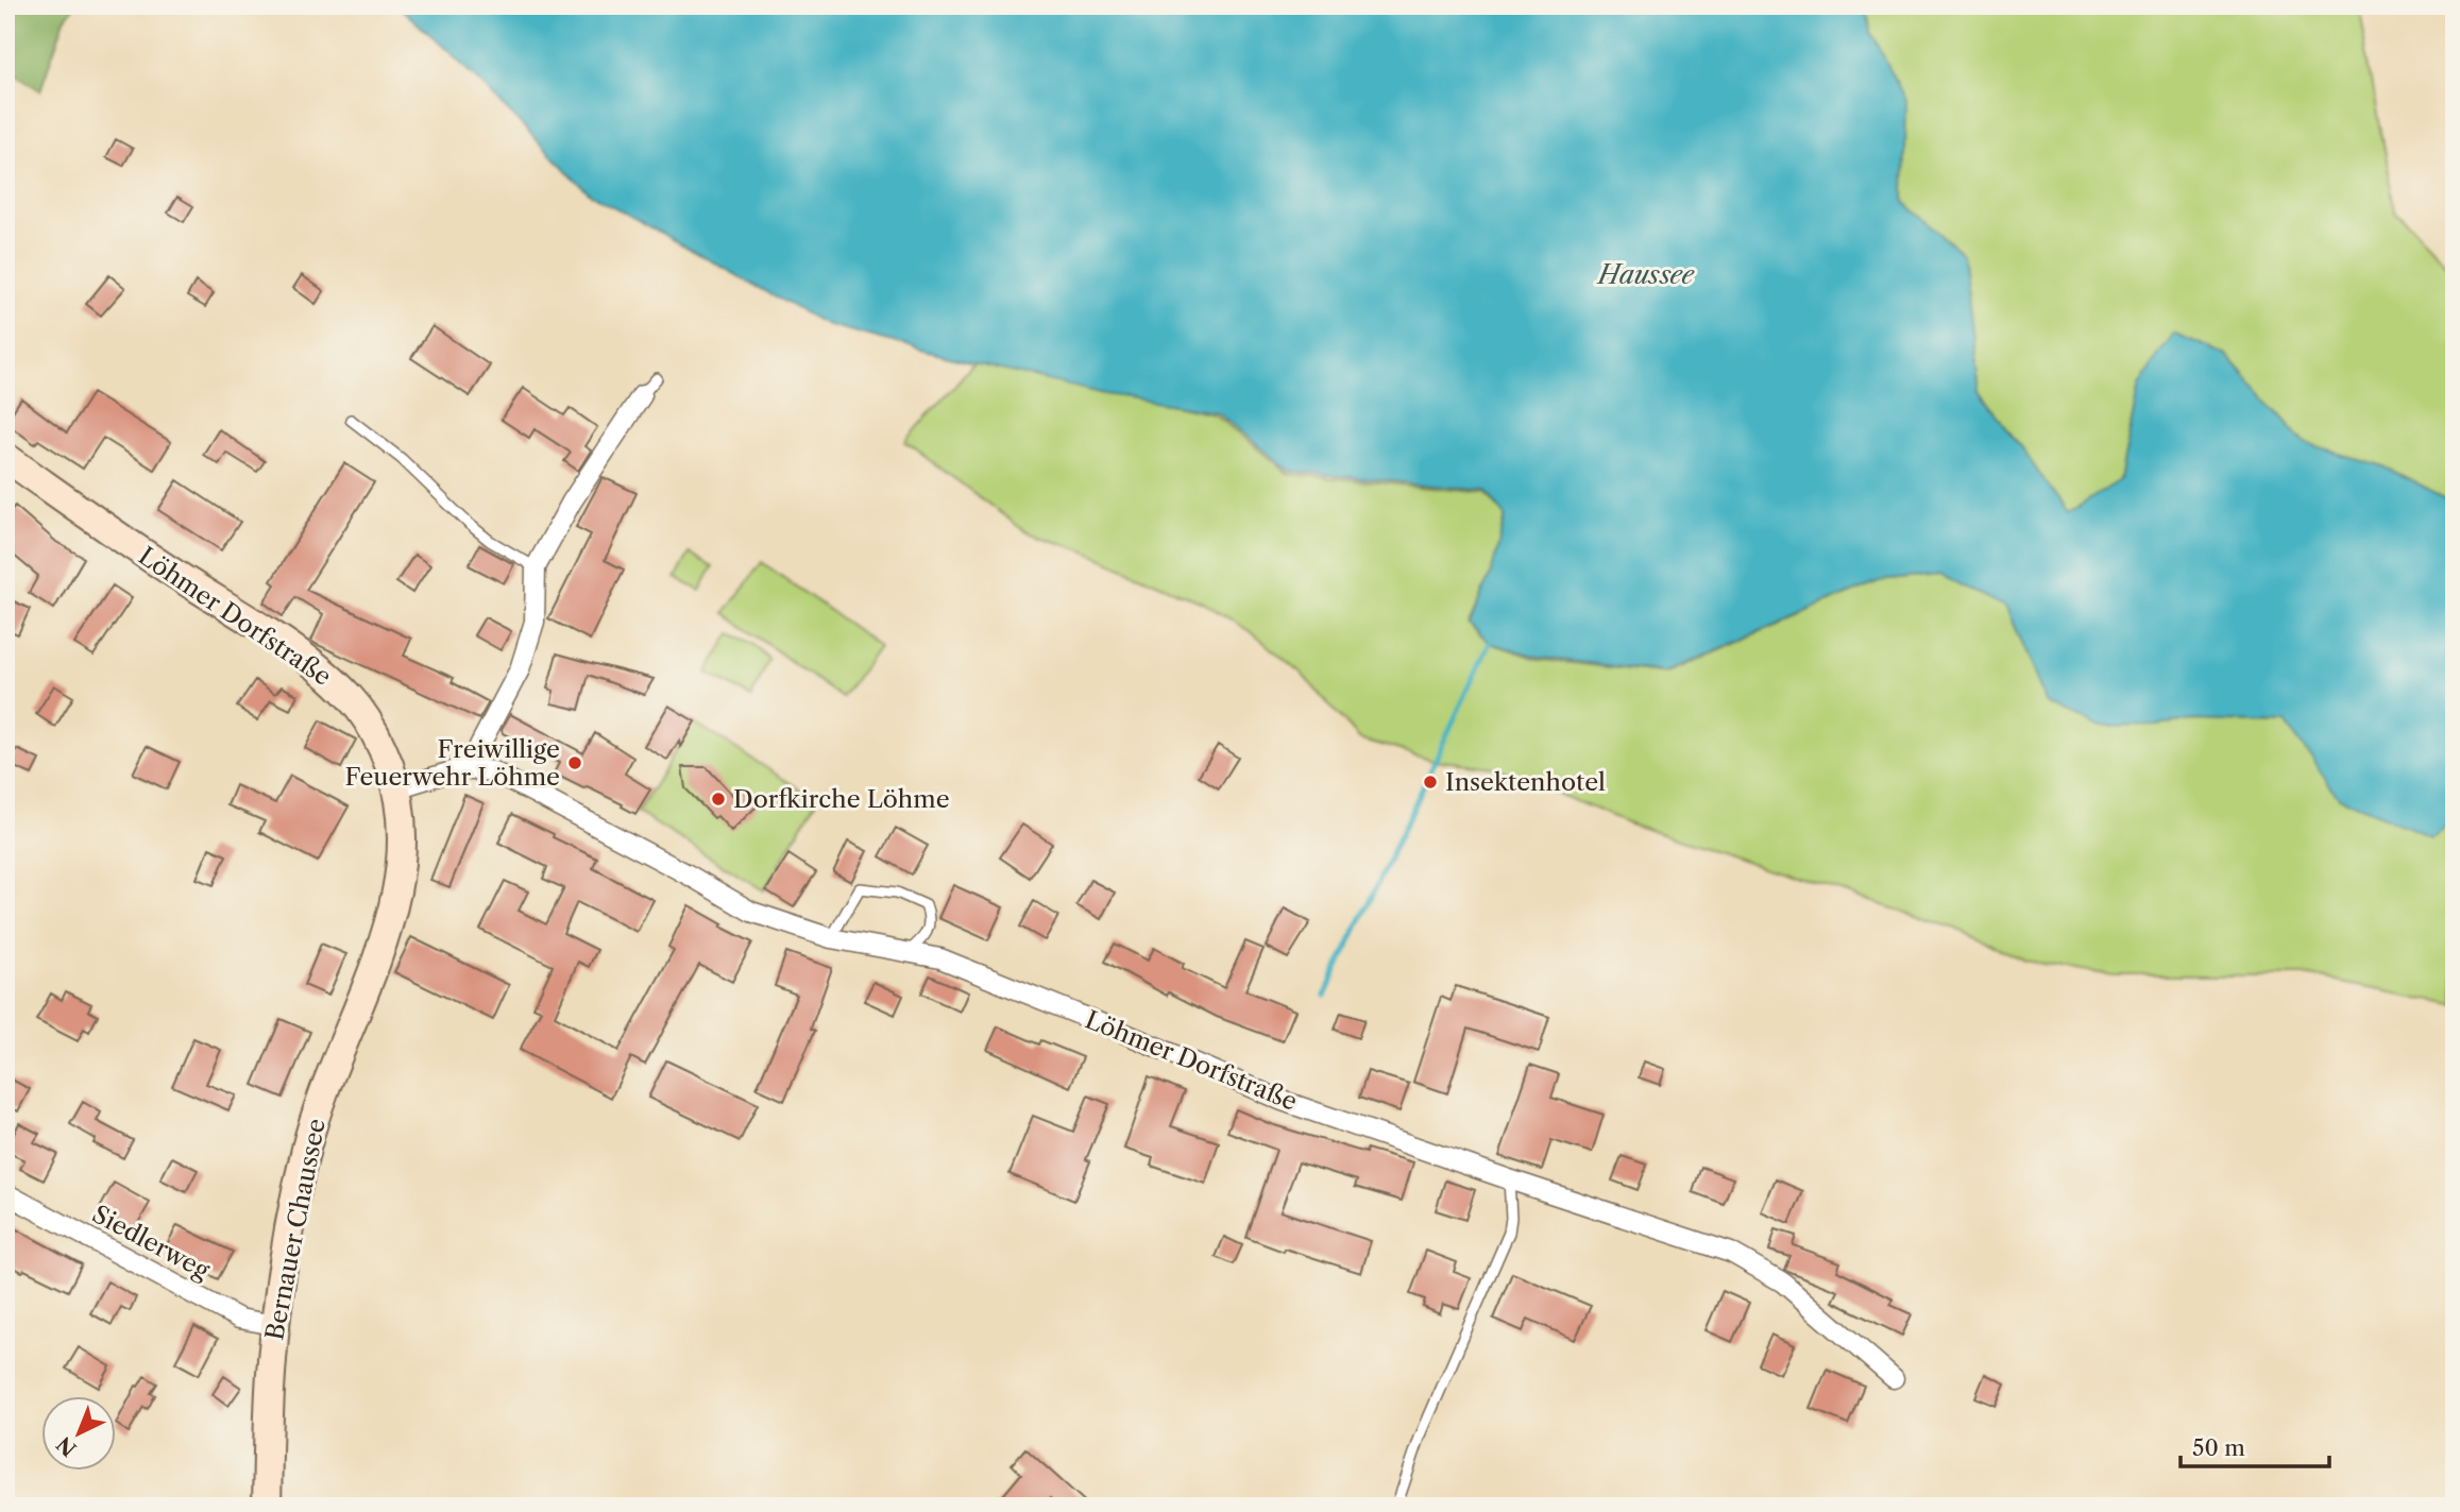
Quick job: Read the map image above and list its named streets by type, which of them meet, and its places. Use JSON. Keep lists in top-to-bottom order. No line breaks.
{"streets":{"main road":["Löhmer Dorfstraße","Bernauer Chaussee"],"street":["Siedlerweg"]},"crossings":[["Löhmer Dorfstraße","Bernauer Chaussee"],["Bernauer Chaussee","Siedlerweg"]],"water":["Haussee"],"places":["Freiwillige Feuerwehr Löhme","Insektenhotel","Dorfkirche Löhme"],"scale_bar":"50 m","north":"bottom left"}
